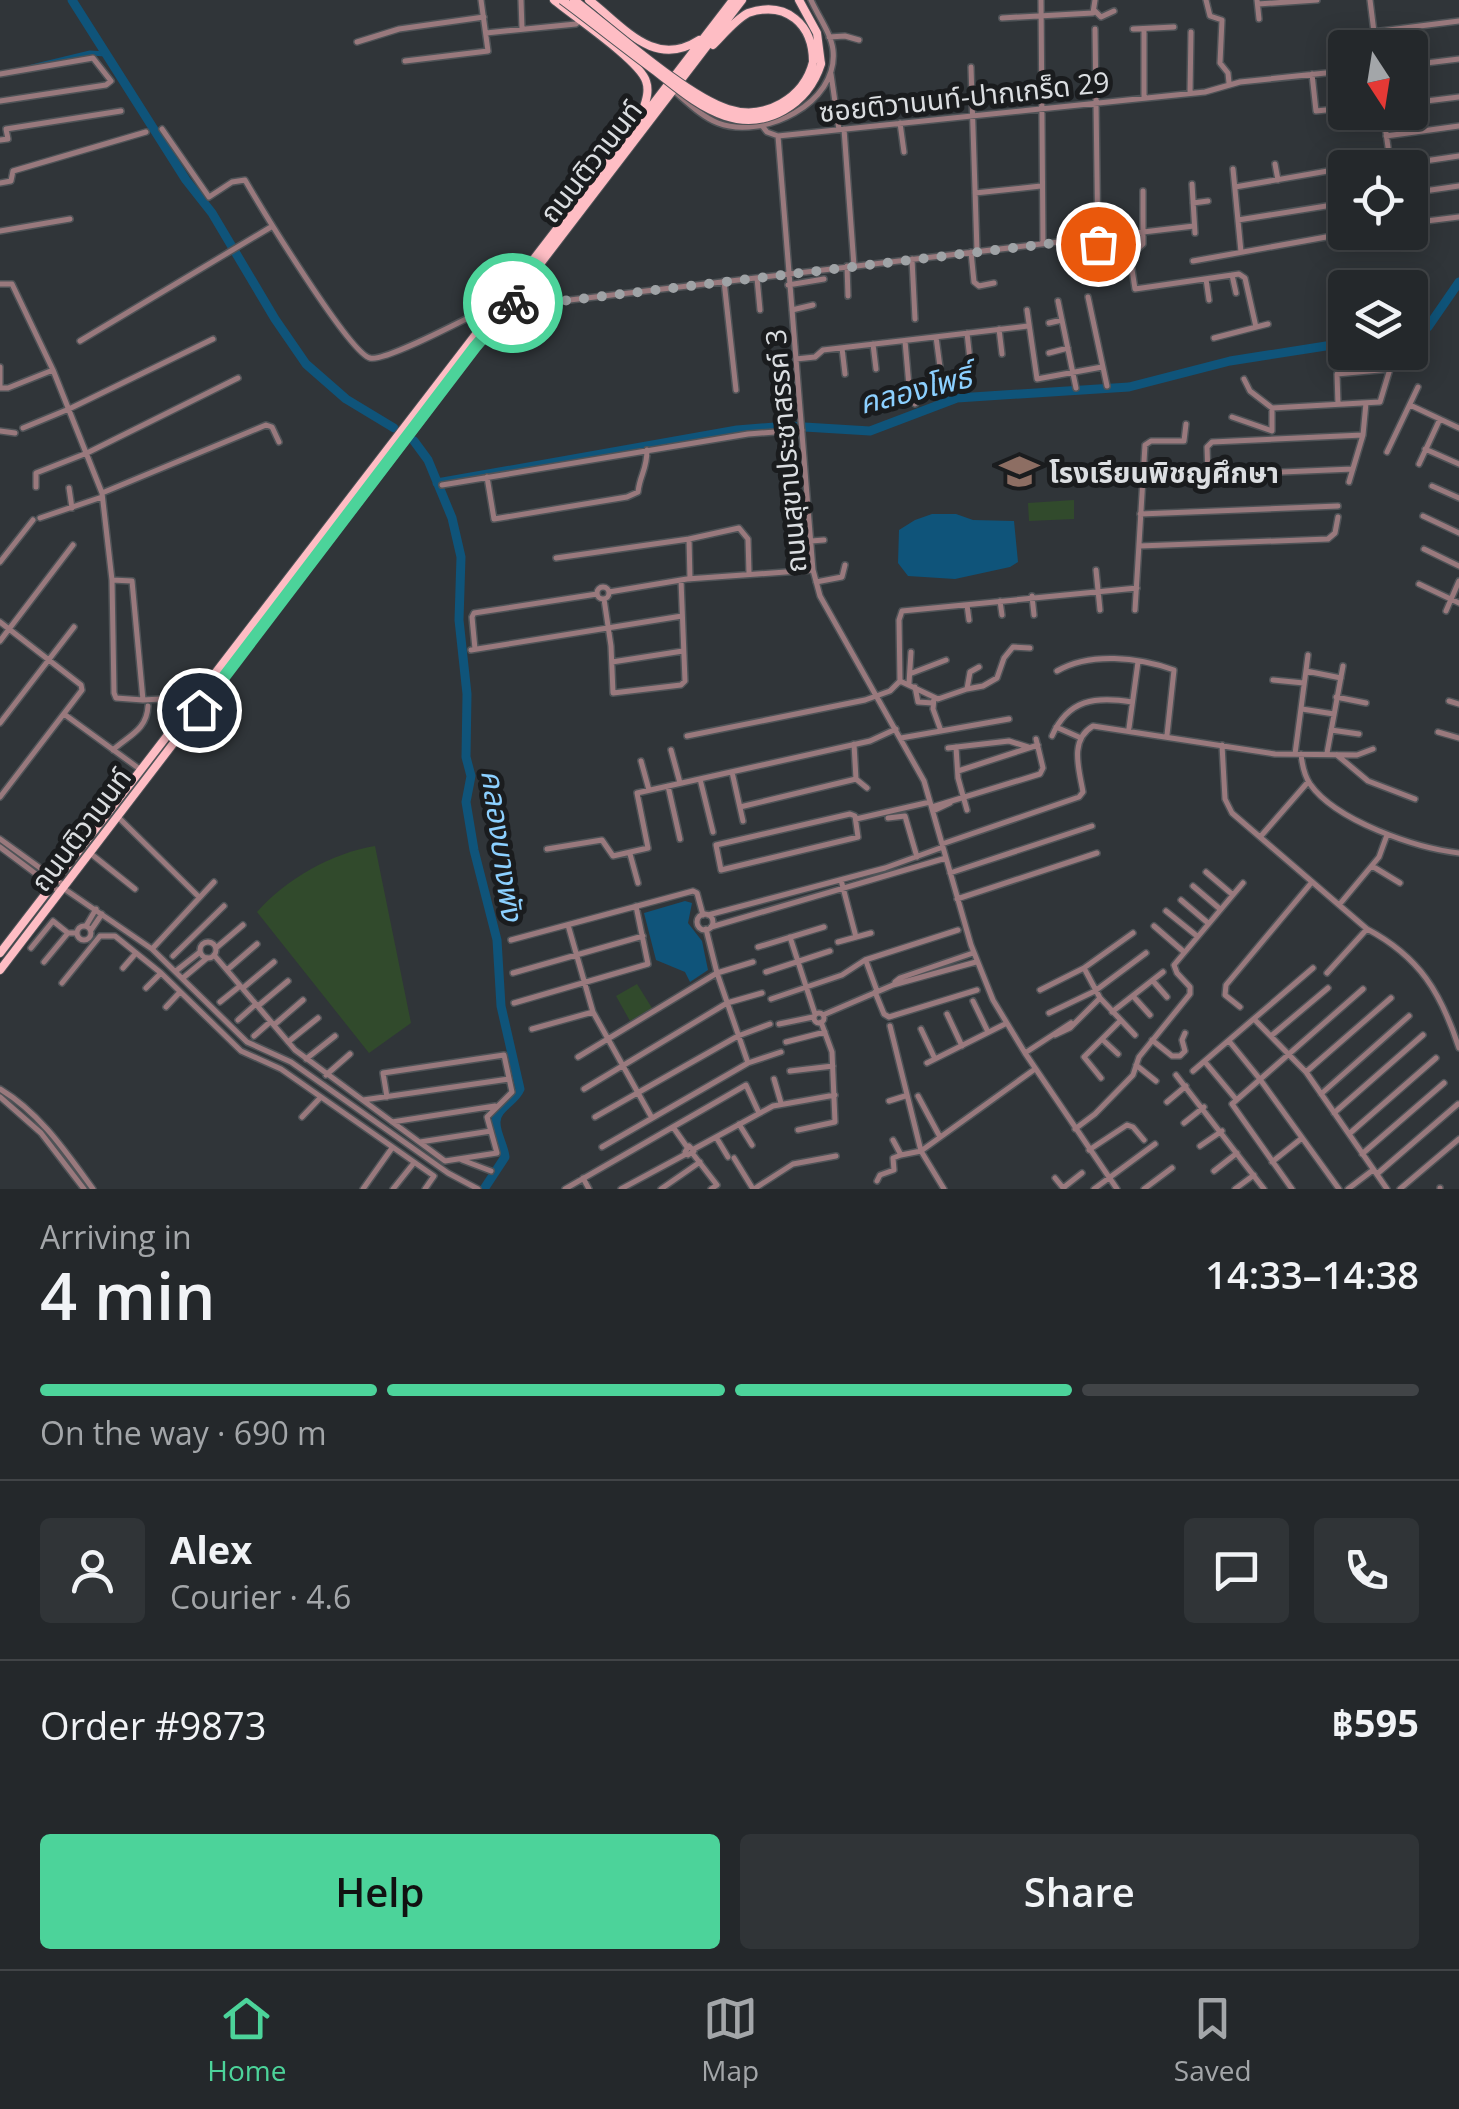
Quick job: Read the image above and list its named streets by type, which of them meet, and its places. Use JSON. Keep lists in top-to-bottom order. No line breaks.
{"streets":{"main road":["ถนนติวานนท์"],"street":["ซอยติวานนท์-ปากเกร็ด 29","ถนนสุขาประชาสรรค์ 3"]},"crossings":[["ซอยติวานนท์-ปากเกร็ด 29","ถนนสุขาประชาสรรค์ 3"]],"water":["คลองโพธิ์","คลองบางพัง"],"places":{"school or university":["โรงเรียนพิชญศึกษา"]},"north":"bottom","page":{"heading":["4 min","Arriving in","14:33–14:38"],"panel":["Alex","Courier · 4.6","Order #9873","฿595"],"bar":"On the way · 690 m","buttons":["Help","Share"],"tabs":["Home","Map","Saved"]}}
